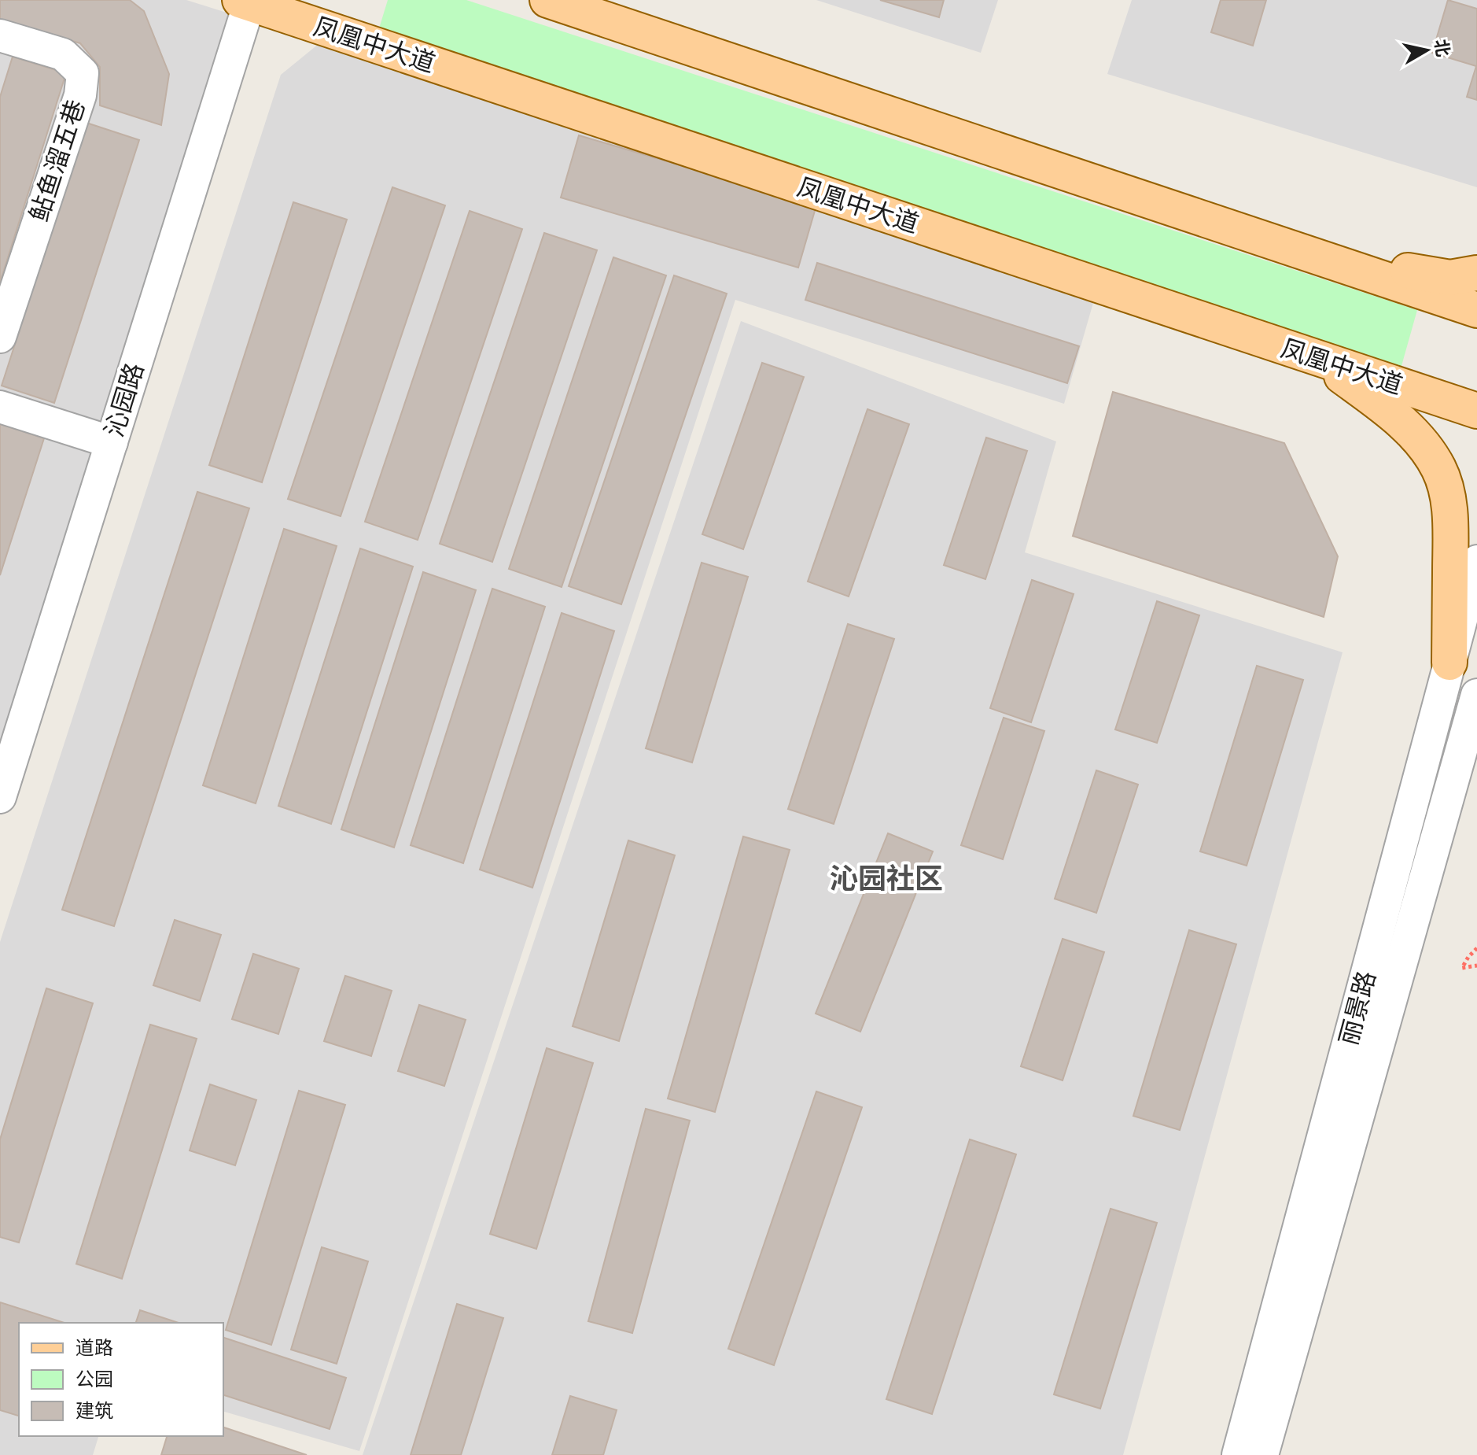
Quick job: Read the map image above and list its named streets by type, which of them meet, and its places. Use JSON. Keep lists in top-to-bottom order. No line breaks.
{"streets":{"main road":["凤凰中大道"],"street":["鲇鱼溜五巷","沁园路","丽景路"]},"crossings":[["凤凰中大道","沁园路"]],"districts":["沁园社区"],"legend":["道路","公园","建筑"],"north":"right"}
